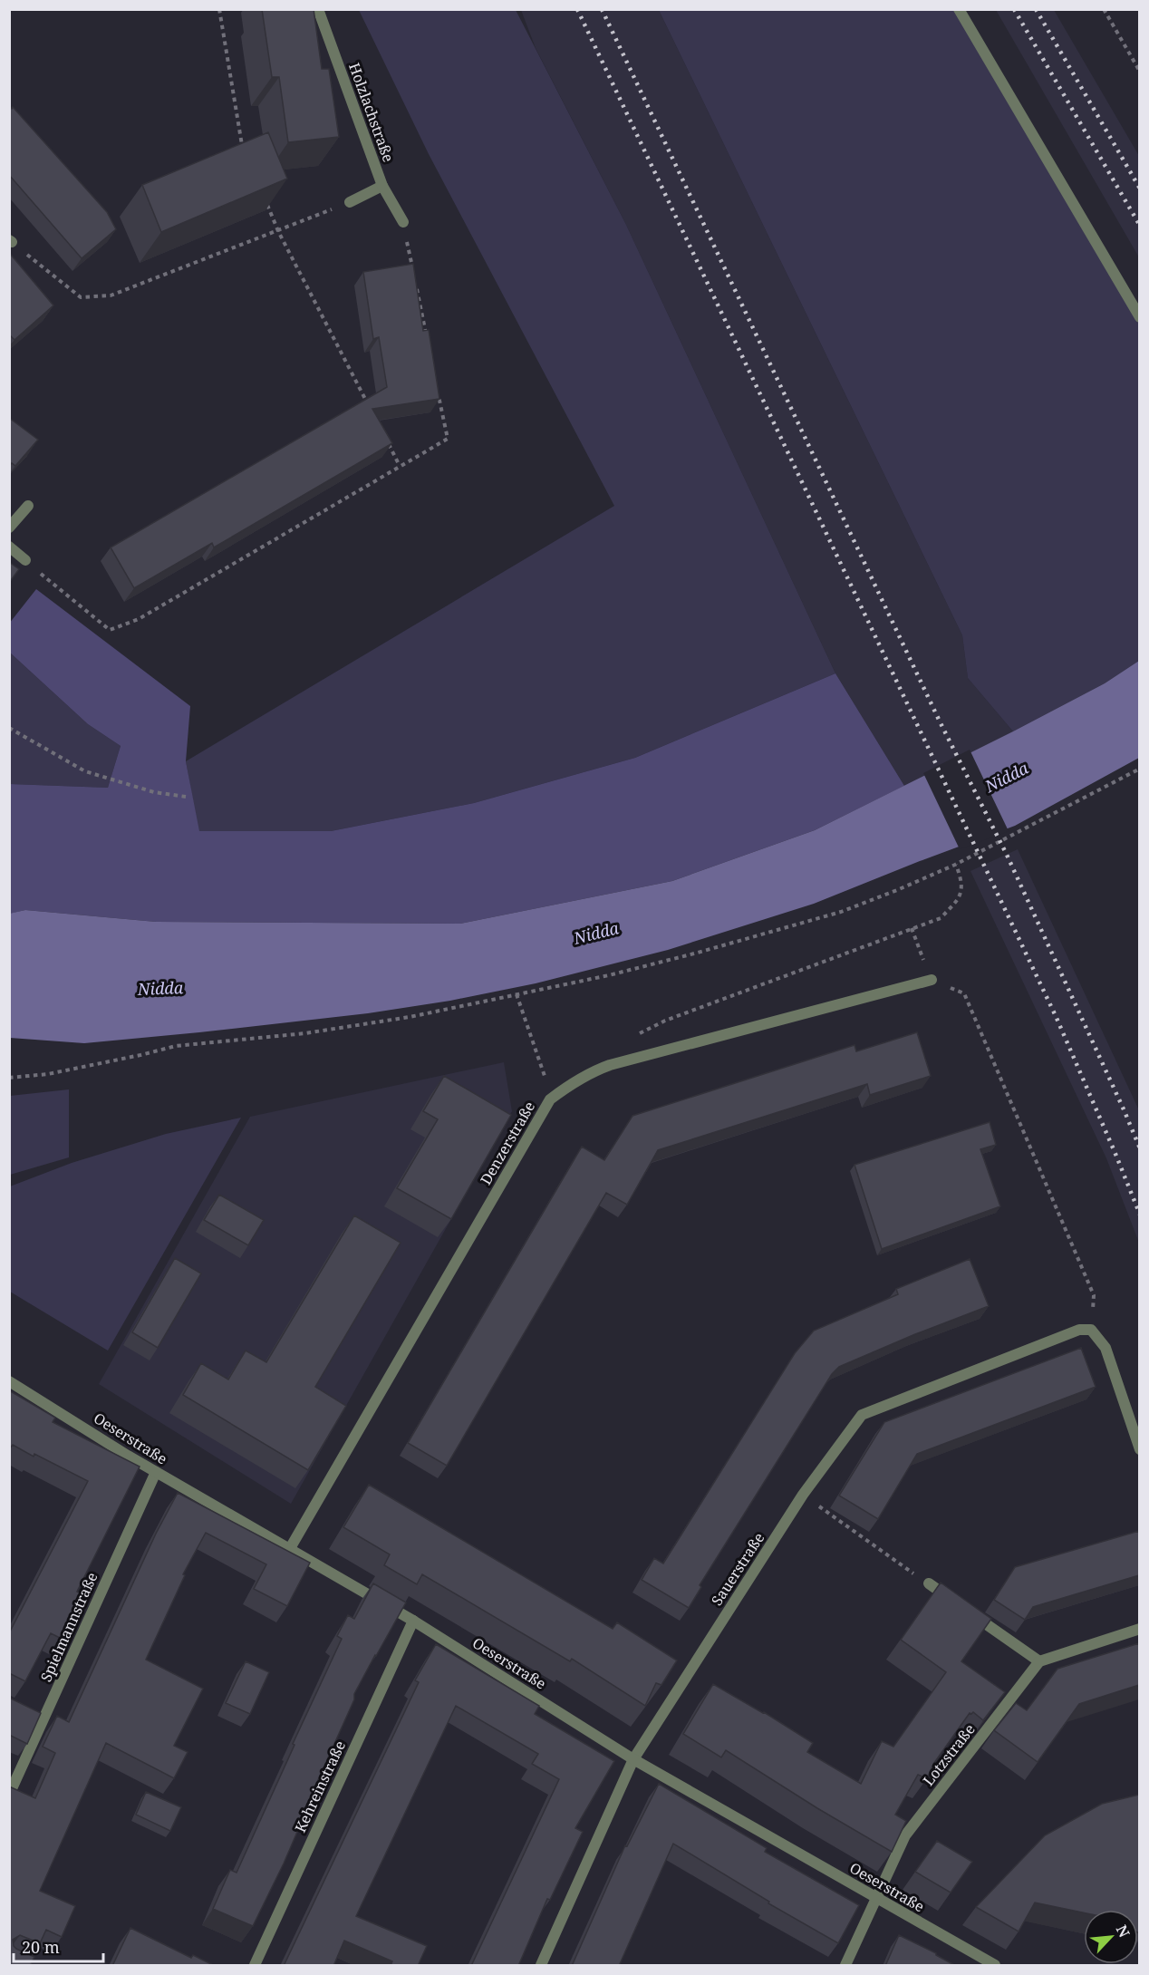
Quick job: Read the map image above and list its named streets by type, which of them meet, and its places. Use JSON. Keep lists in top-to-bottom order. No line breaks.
{"streets":{"street":["Holzlachstraße","Denzerstraße","Oeserstraße","Sauerstraße","Spielmannstraße","Lotzstraße","Kehreinstraße"]},"crossings":[["Denzerstraße","Oeserstraße"],["Oeserstraße","Sauerstraße"],["Oeserstraße","Spielmannstraße"],["Oeserstraße","Lotzstraße"],["Oeserstraße","Kehreinstraße"]],"water":["Nidda"],"scale_bar":"20 m","north":"top right"}
